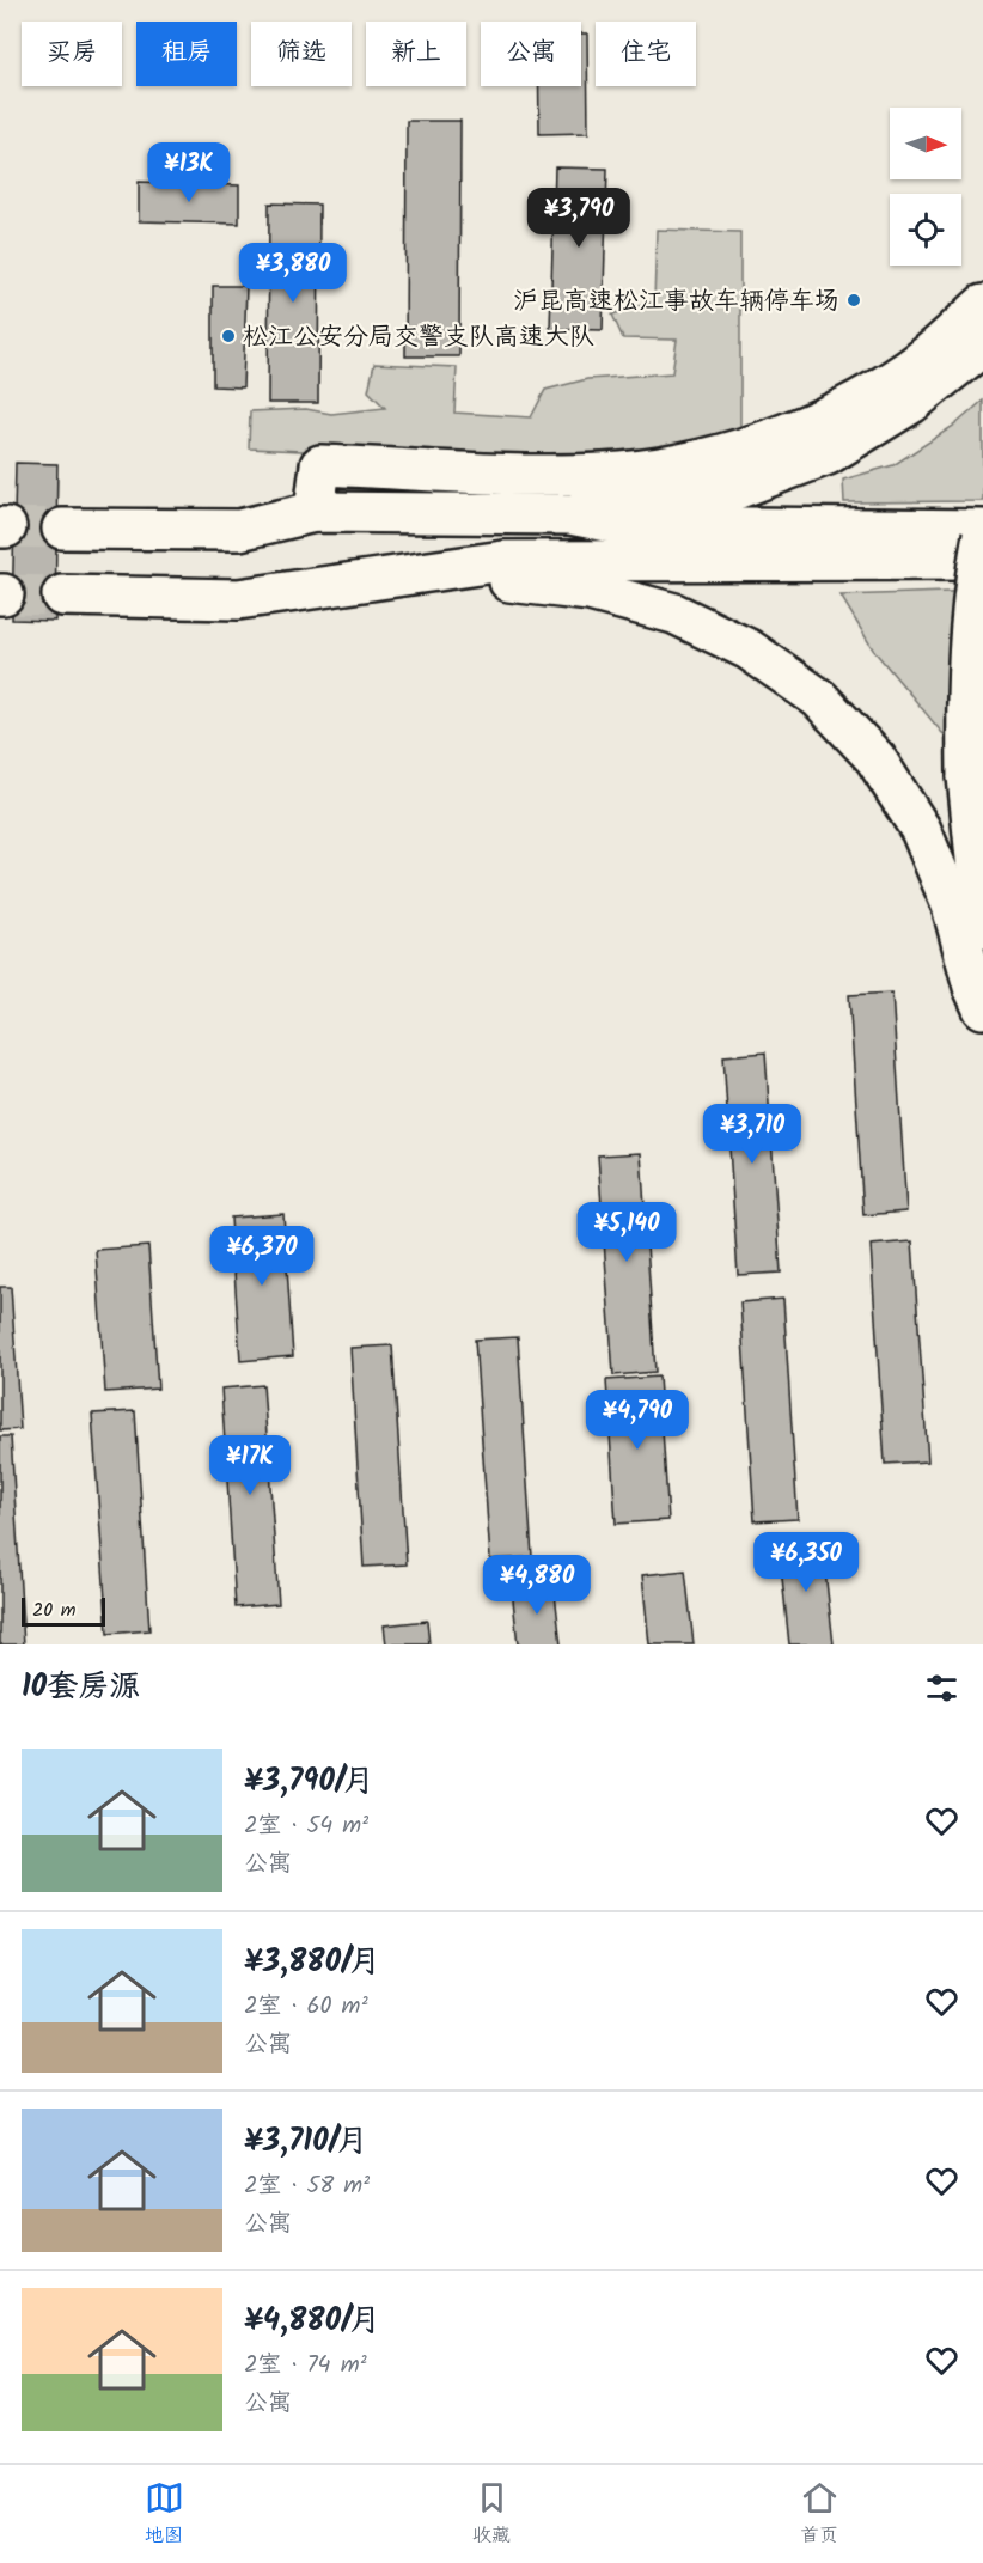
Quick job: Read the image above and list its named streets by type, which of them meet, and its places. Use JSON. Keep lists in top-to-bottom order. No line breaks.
{"places":["沪昆高速松江事故车辆停车场","松江公安分局交警支队高速大队"],"scale_bar":"20 m","north":"right","page":{"chip":["买房","租房","筛选","新上","公寓","住宅"],"price":["¥13K","¥3,790","¥3,880","¥3,710","¥5,140","¥6,370","¥4,790","¥17K","¥6,350","¥4,880"],"scale":"20 m","heading":"10套房源","list":[{"name":"¥3,790/月","note":"2室 · 54 m² · 公寓"},{"name":"¥3,880/月","note":"2室 · 60 m² · 公寓"},{"name":"¥3,710/月","note":"2室 · 58 m² · 公寓"},{"name":"¥4,880/月","note":"2室 · 74 m² · 公寓"}],"tabs":["地图","收藏","首页"]}}
